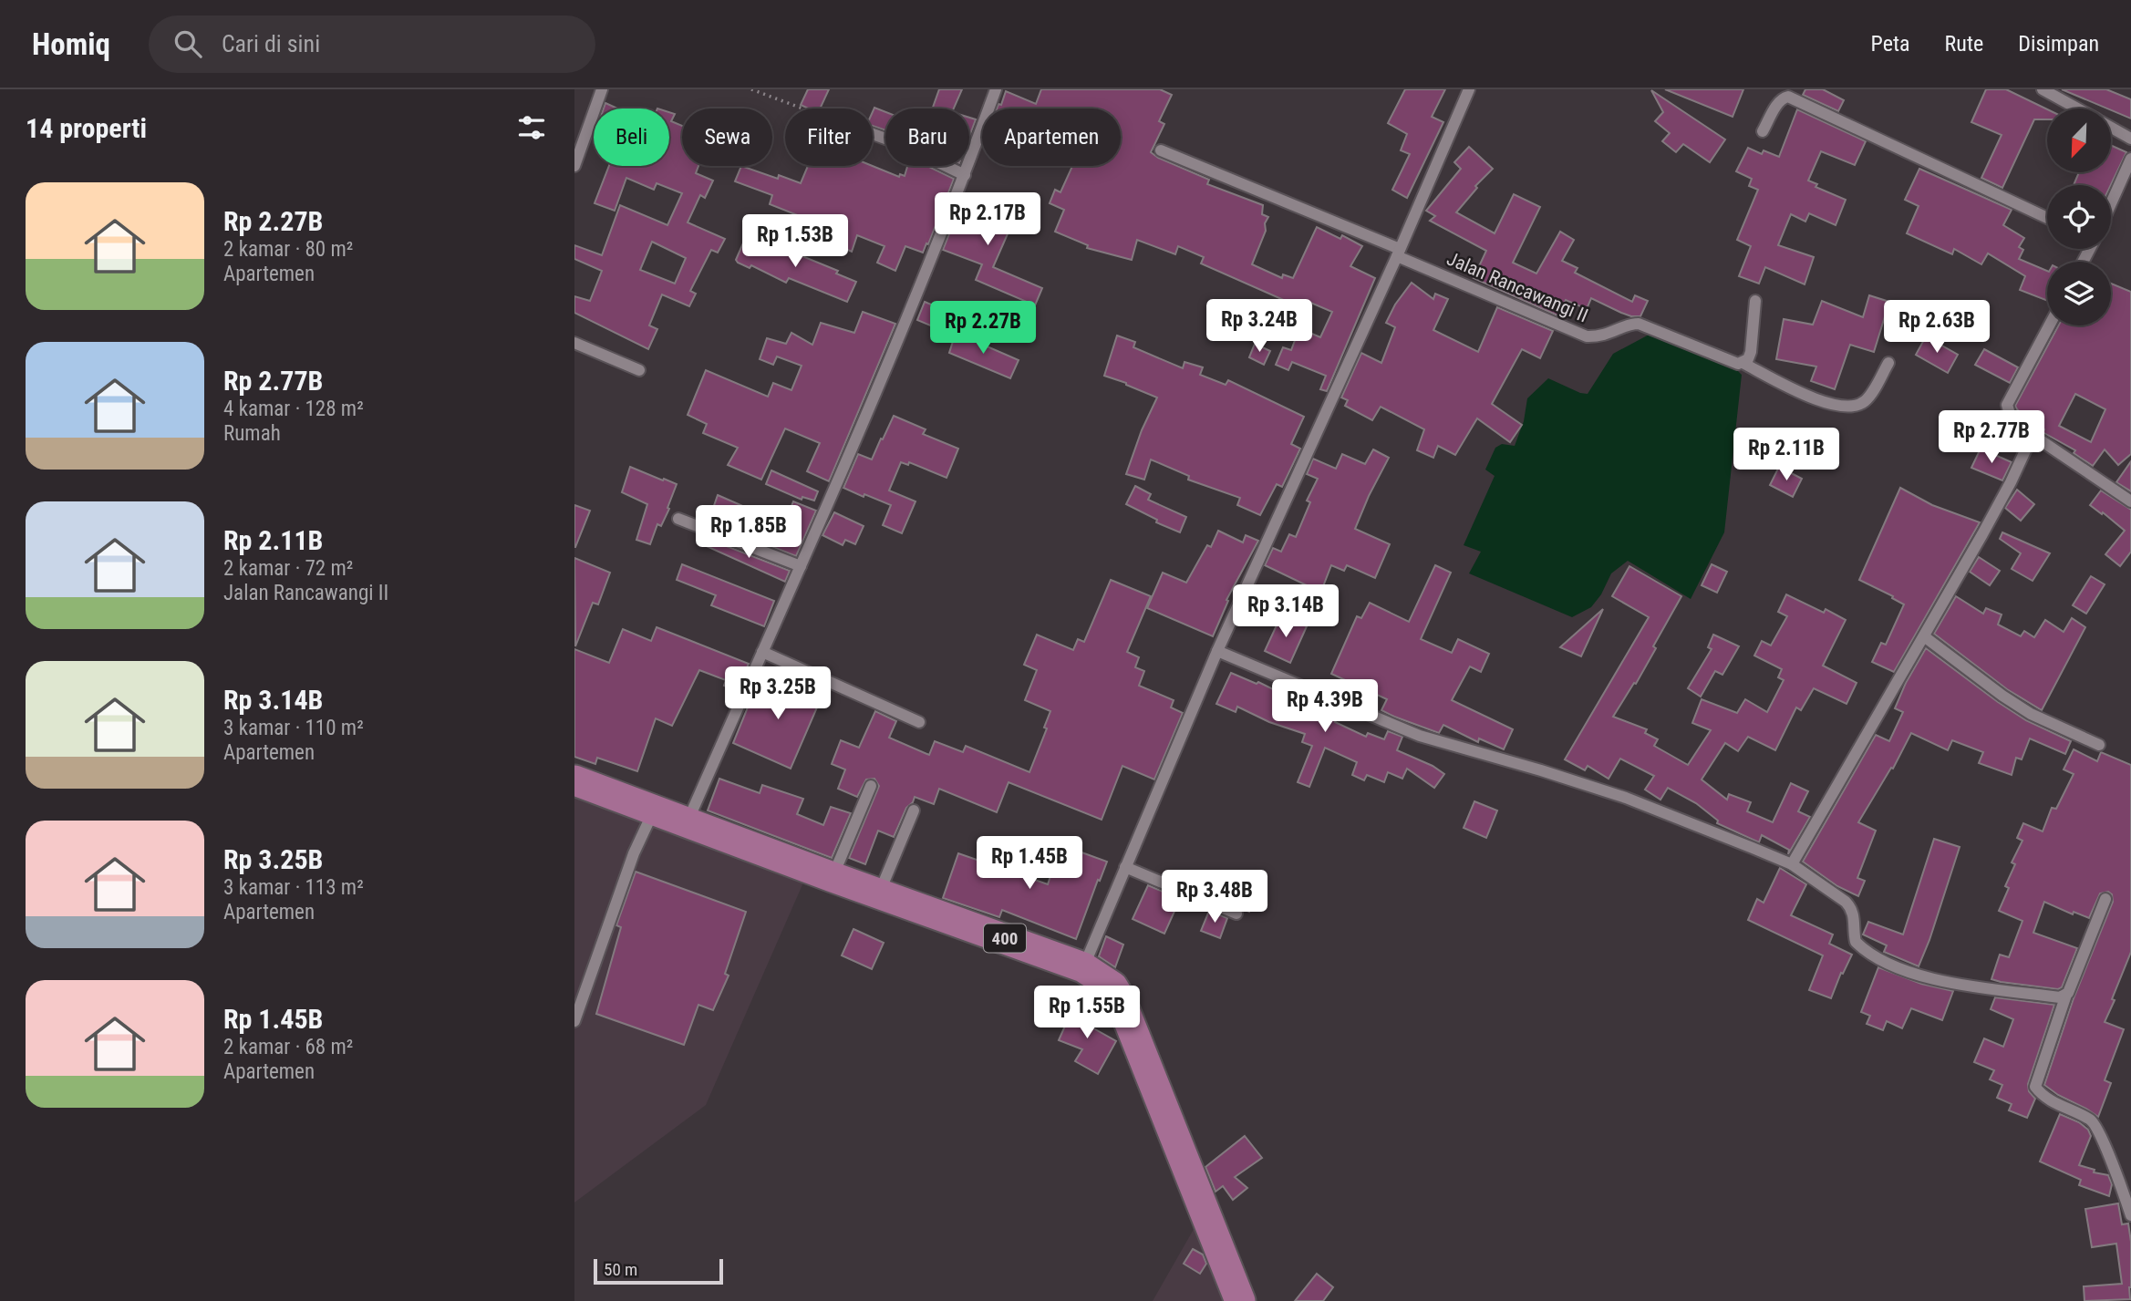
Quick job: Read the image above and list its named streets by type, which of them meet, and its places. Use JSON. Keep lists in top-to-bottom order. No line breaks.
{"streets":{"main road":["400"],"street":["Jalan Rancawangi II"]},"scale_bar":"50 m","north":"bottom left","page":{"header":"Homiq","search":"Cari di sini","nav":["Peta","Rute","Disimpan"],"heading":"14 properti","chip":["Beli","Sewa","Filter","Baru","Apartemen"],"list":[{"name":"Rp 2.27B","note":"2 kamar · 80 m² · Apartemen"},{"name":"Rp 2.77B","note":"4 kamar · 128 m² · Rumah"},{"name":"Rp 2.11B","note":"2 kamar · 72 m² · Jalan Rancawangi II"},{"name":"Rp 3.14B","note":"3 kamar · 110 m² · Apartemen"},{"name":"Rp 3.25B","note":"3 kamar · 113 m² · Apartemen"},{"name":"Rp 1.45B","note":"2 kamar · 68 m² · Apartemen"}],"price":["Rp 2.17B","Rp 1.53B","Rp 3.24B","Rp 2.63B","Rp 2.27B","Rp 2.77B","Rp 2.11B","Rp 1.85B","Rp 3.14B","Rp 3.25B","Rp 4.39B","Rp 1.45B","Rp 3.48B","Rp 1.55B"],"scale":"50 m"}}
